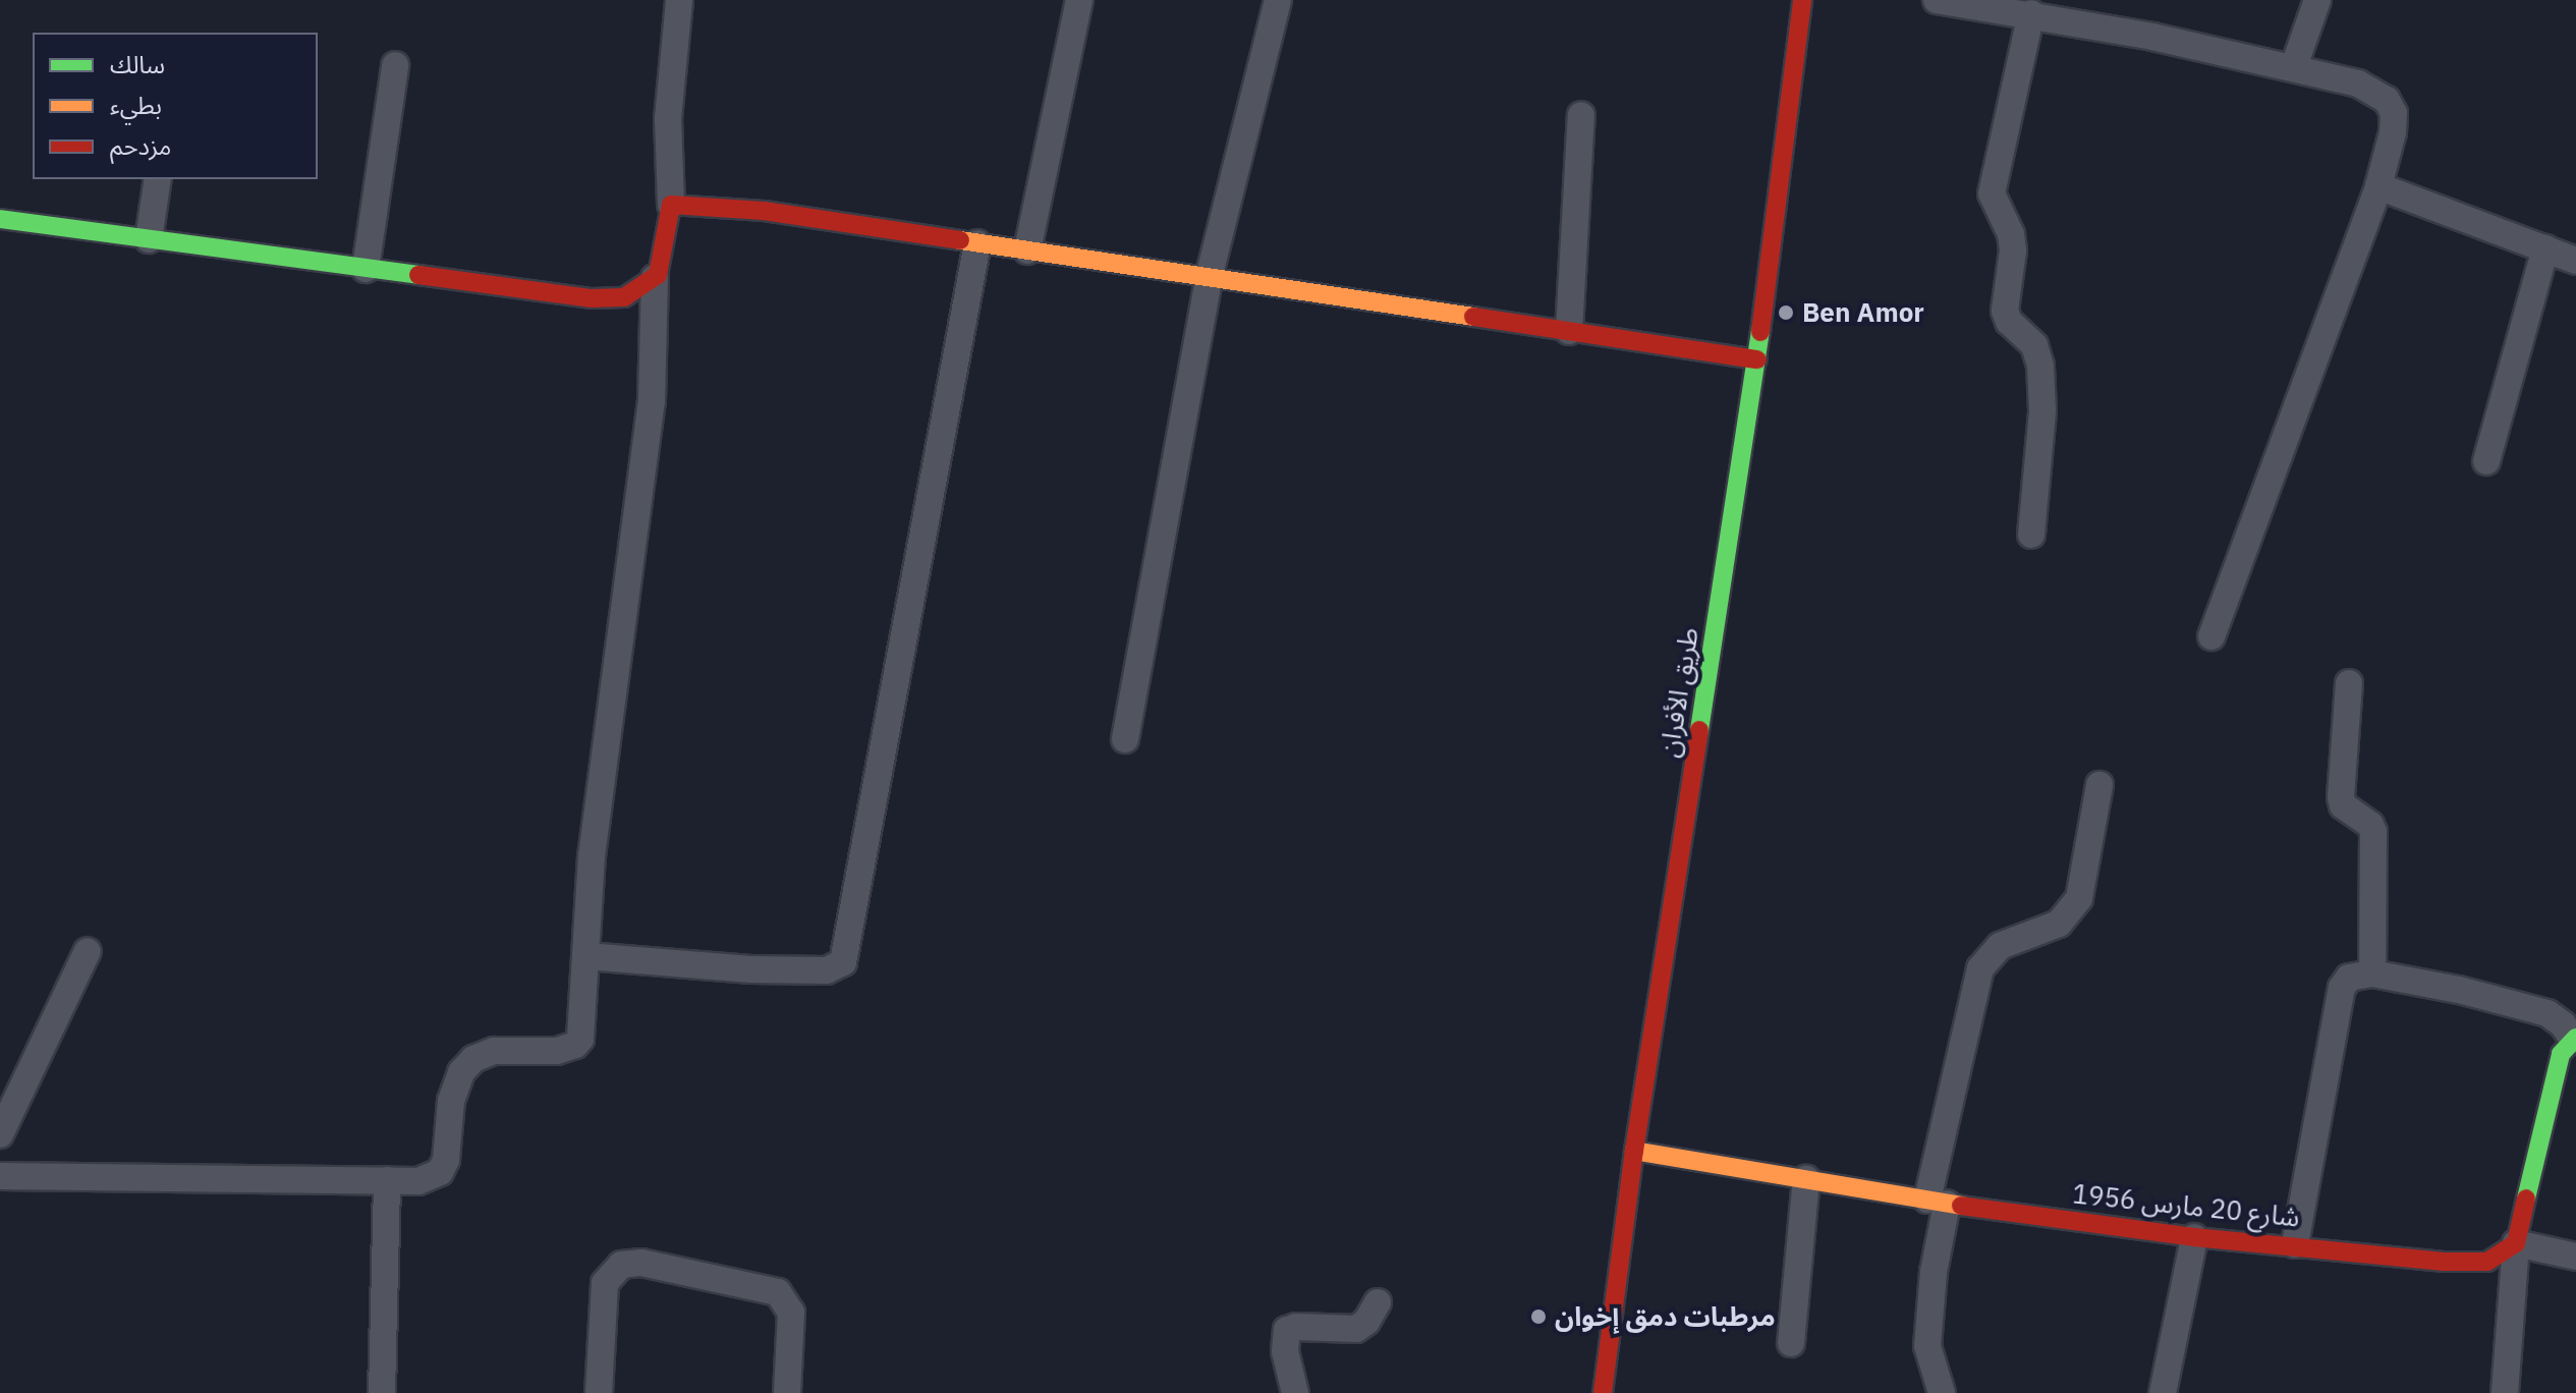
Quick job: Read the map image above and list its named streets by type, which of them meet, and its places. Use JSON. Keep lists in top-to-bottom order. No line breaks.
{"streets":{"street":["طريق الأفران","شارع 20 مارس 1956"]},"crossings":[["طريق الأفران","شارع 20 مارس 1956"]],"places":["Ben Amor","مرطبات دمق إخوان"],"legend":["سالك","بطيء","مزدحم"]}
